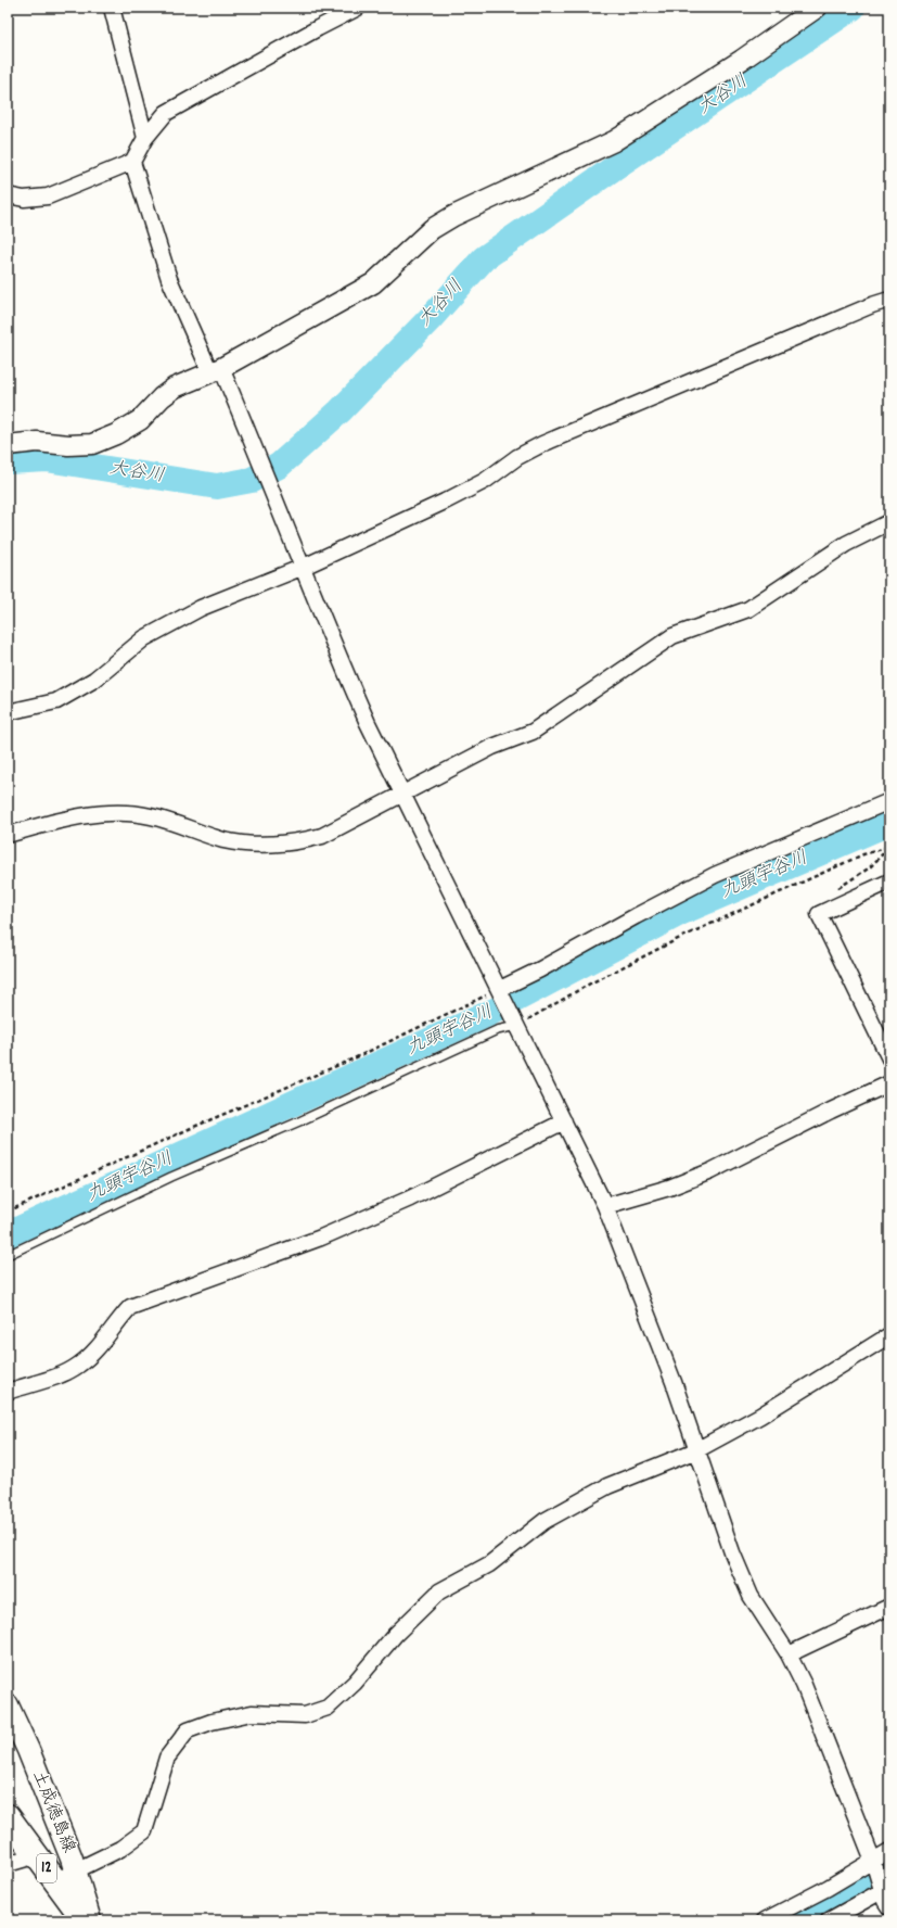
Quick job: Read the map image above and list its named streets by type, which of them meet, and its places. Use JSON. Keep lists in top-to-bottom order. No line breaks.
{"streets":{"main road":["土成徳島線","12"]},"crossings":[["土成徳島線","12"]],"water":["大谷川","九頭宇谷川"]}
